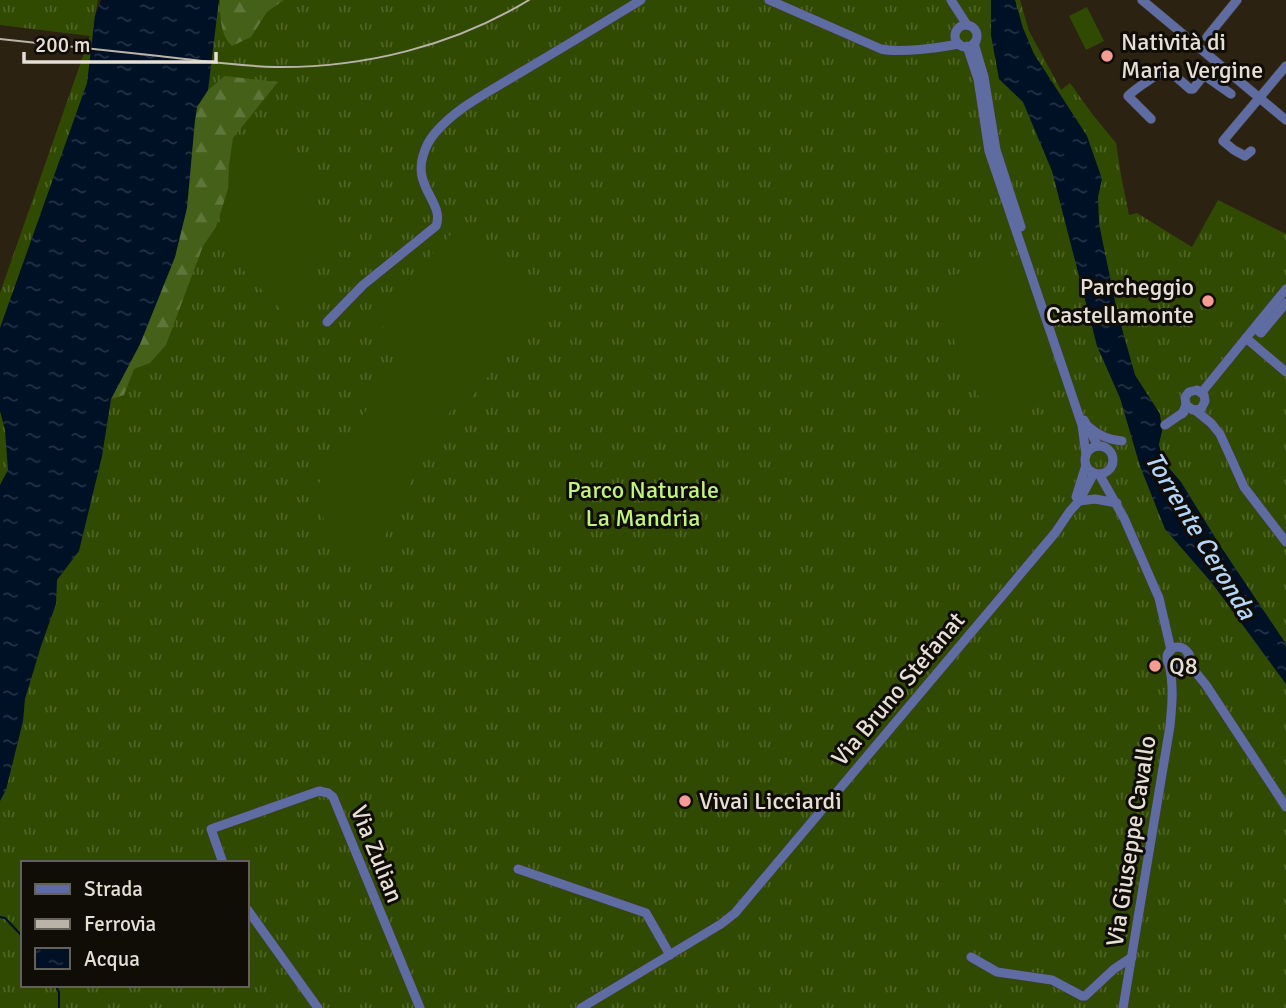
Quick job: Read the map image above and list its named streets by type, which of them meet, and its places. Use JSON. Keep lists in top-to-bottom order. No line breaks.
{"streets":{"street":["Via Bruno Stefanat","Via Giuseppe Cavallo","Via Zulian"]},"water":["Torrente Ceronda"],"parks":["Parco Naturale La Mandria"],"places":["Natività di Maria Vergine","Parcheggio Castellamonte","Q8","Vivai Licciardi"],"legend":["Strada","Ferrovia","Acqua"],"scale_bar":"200 m"}
